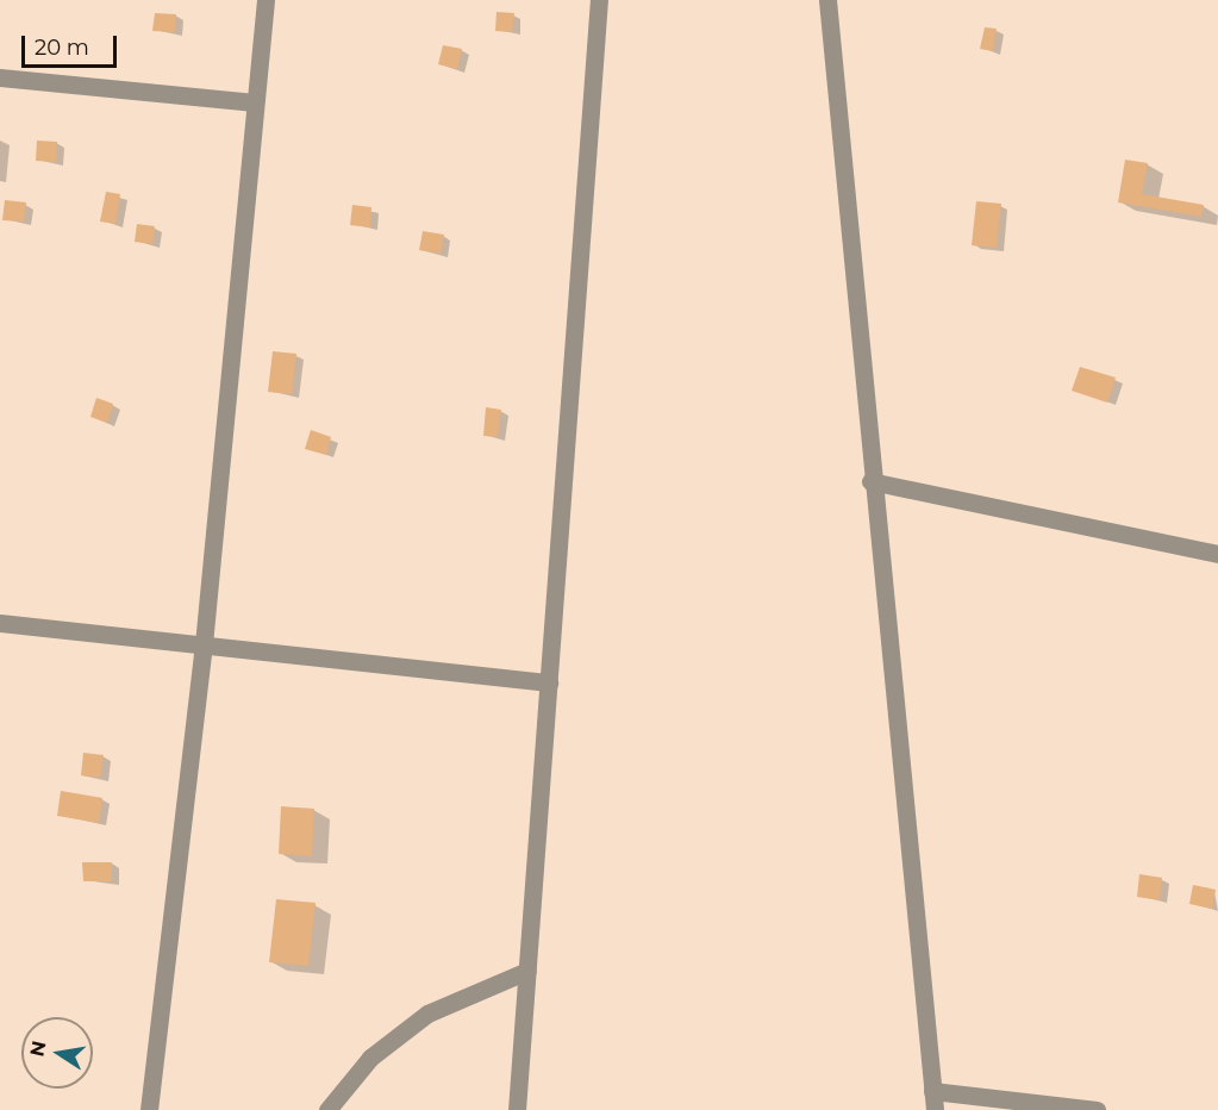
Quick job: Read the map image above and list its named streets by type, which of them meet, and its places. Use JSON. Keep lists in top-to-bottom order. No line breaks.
{"scale_bar":"20 m","north":"left"}
